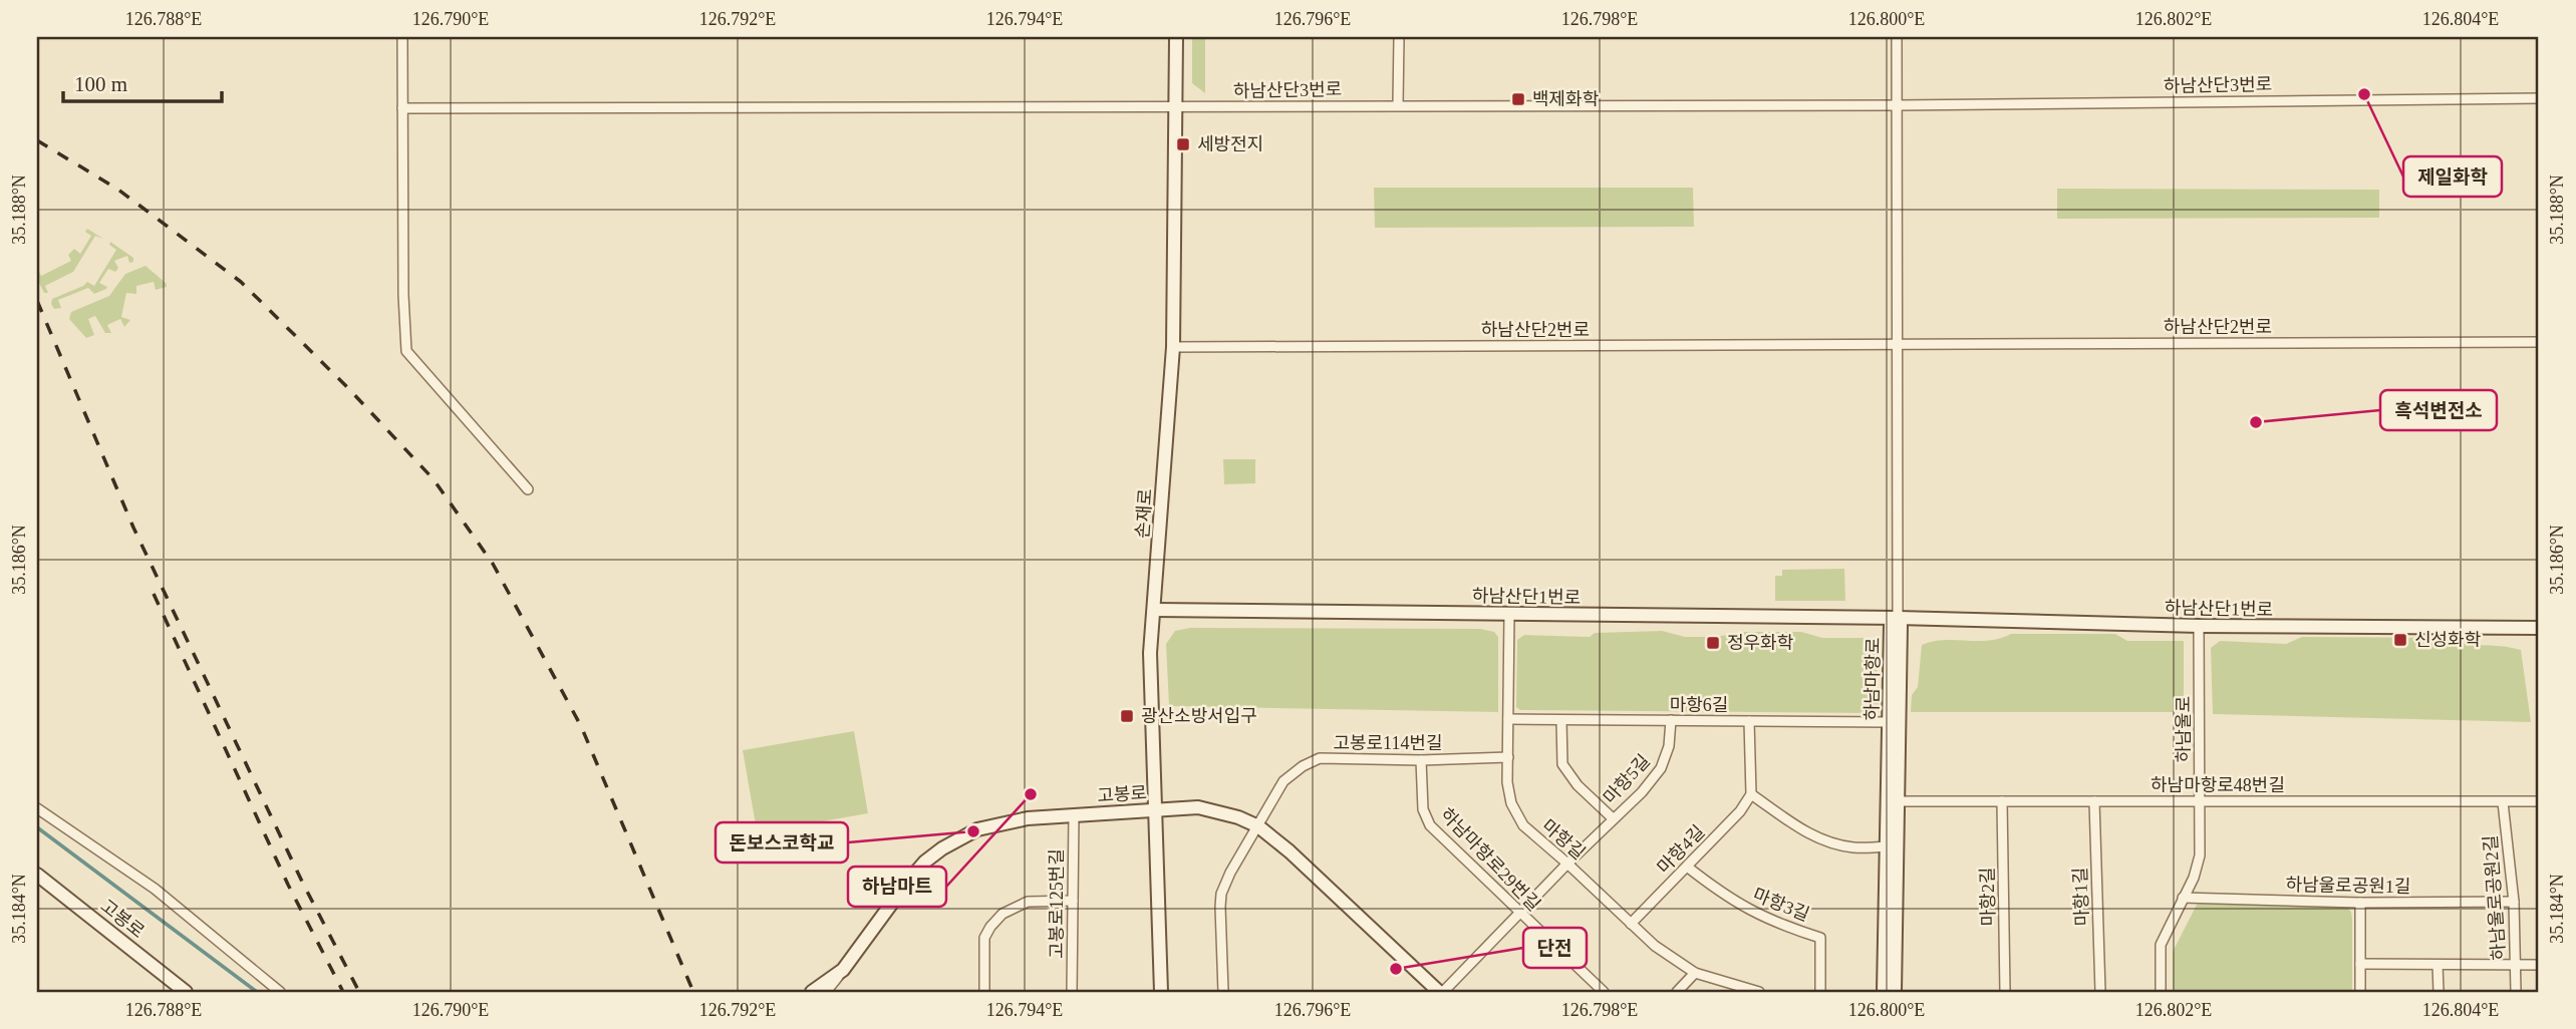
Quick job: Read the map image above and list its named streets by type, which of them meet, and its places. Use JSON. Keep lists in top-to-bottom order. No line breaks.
{"streets":{"street":["하남산단3번로","하남산단2번로","손재로","하남산단1번로","하남마항로","마항6길","하남울로","고봉로114번길","마항5길","하남마항로48번길","고봉로","마항길","마항4길","하남마항로29번길","하남울로공원1길","마항2길","마항1길","하남울로공원2길","고봉로125번길","마항3길"]},"crossings":[["하남산단3번로","손재로"],["하남산단2번로","손재로"],["손재로","하남산단1번로"],["손재로","고봉로"],["하남산단1번로","하남마항로"],["하남산단1번로","하남울로"],["하남산단1번로","마항길"],["하남마항로","마항6길"],["하남마항로","하남마항로48번길"],["마항6길","마항5길"],["마항6길","마항길"],["하남울로","하남마항로48번길"],["하남울로","하남울로공원1길"],["고봉로114번길","고봉로"],["고봉로114번길","마항길"],["고봉로114번길","하남마항로29번길"],["마항5길","고봉로"],["마항5길","마항길"],["마항5길","하남마항로29번길"],["하남마항로48번길","마항2길"],["하남마항로48번길","마항1길"],["하남마항로48번길","하남울로공원2길"],["고봉로","고봉로125번길"],["마항길","마항4길"],["마항4길","마항3길"],["하남울로공원1길","하남울로공원2길"]],"places":{"other":["제일화학","흑석변전소","하남마트","돈보스코학교","단전"],"transit":["백제화학","세방전지","신성화학","정우화학","광산소방서입구"]},"scale_bar":"100 m","coordinates":["126.788°E","126.790°E","126.792°E","126.794°E","126.796°E","126.798°E","126.800°E","126.802°E","126.804°E","35.188°N","35.186°N","35.184°N"]}
